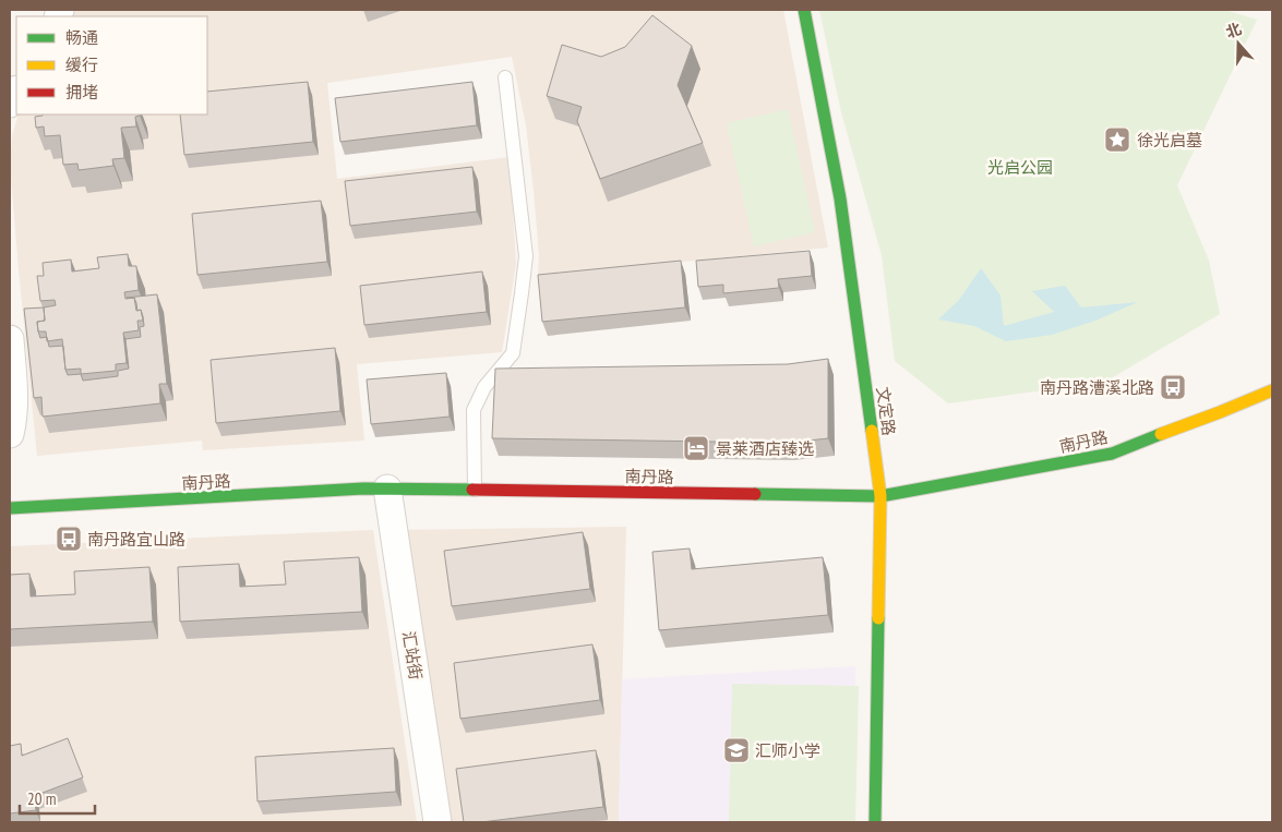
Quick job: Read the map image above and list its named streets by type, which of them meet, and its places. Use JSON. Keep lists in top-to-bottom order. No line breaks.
{"streets":{"main road":["文定路","南丹路"],"street":["汇站街"]},"crossings":[["文定路","南丹路"],["南丹路","汇站街"]],"parks":["光启公园"],"places":{"place":["徐光启墓"],"bus stop":["南丹路漕溪北路","南丹路宜山路"],"hotel":["景莱酒店臻选"],"school or university":["汇师小学"]},"legend":["畅通","缓行","拥堵"],"scale_bar":"20 m","north":"top"}
